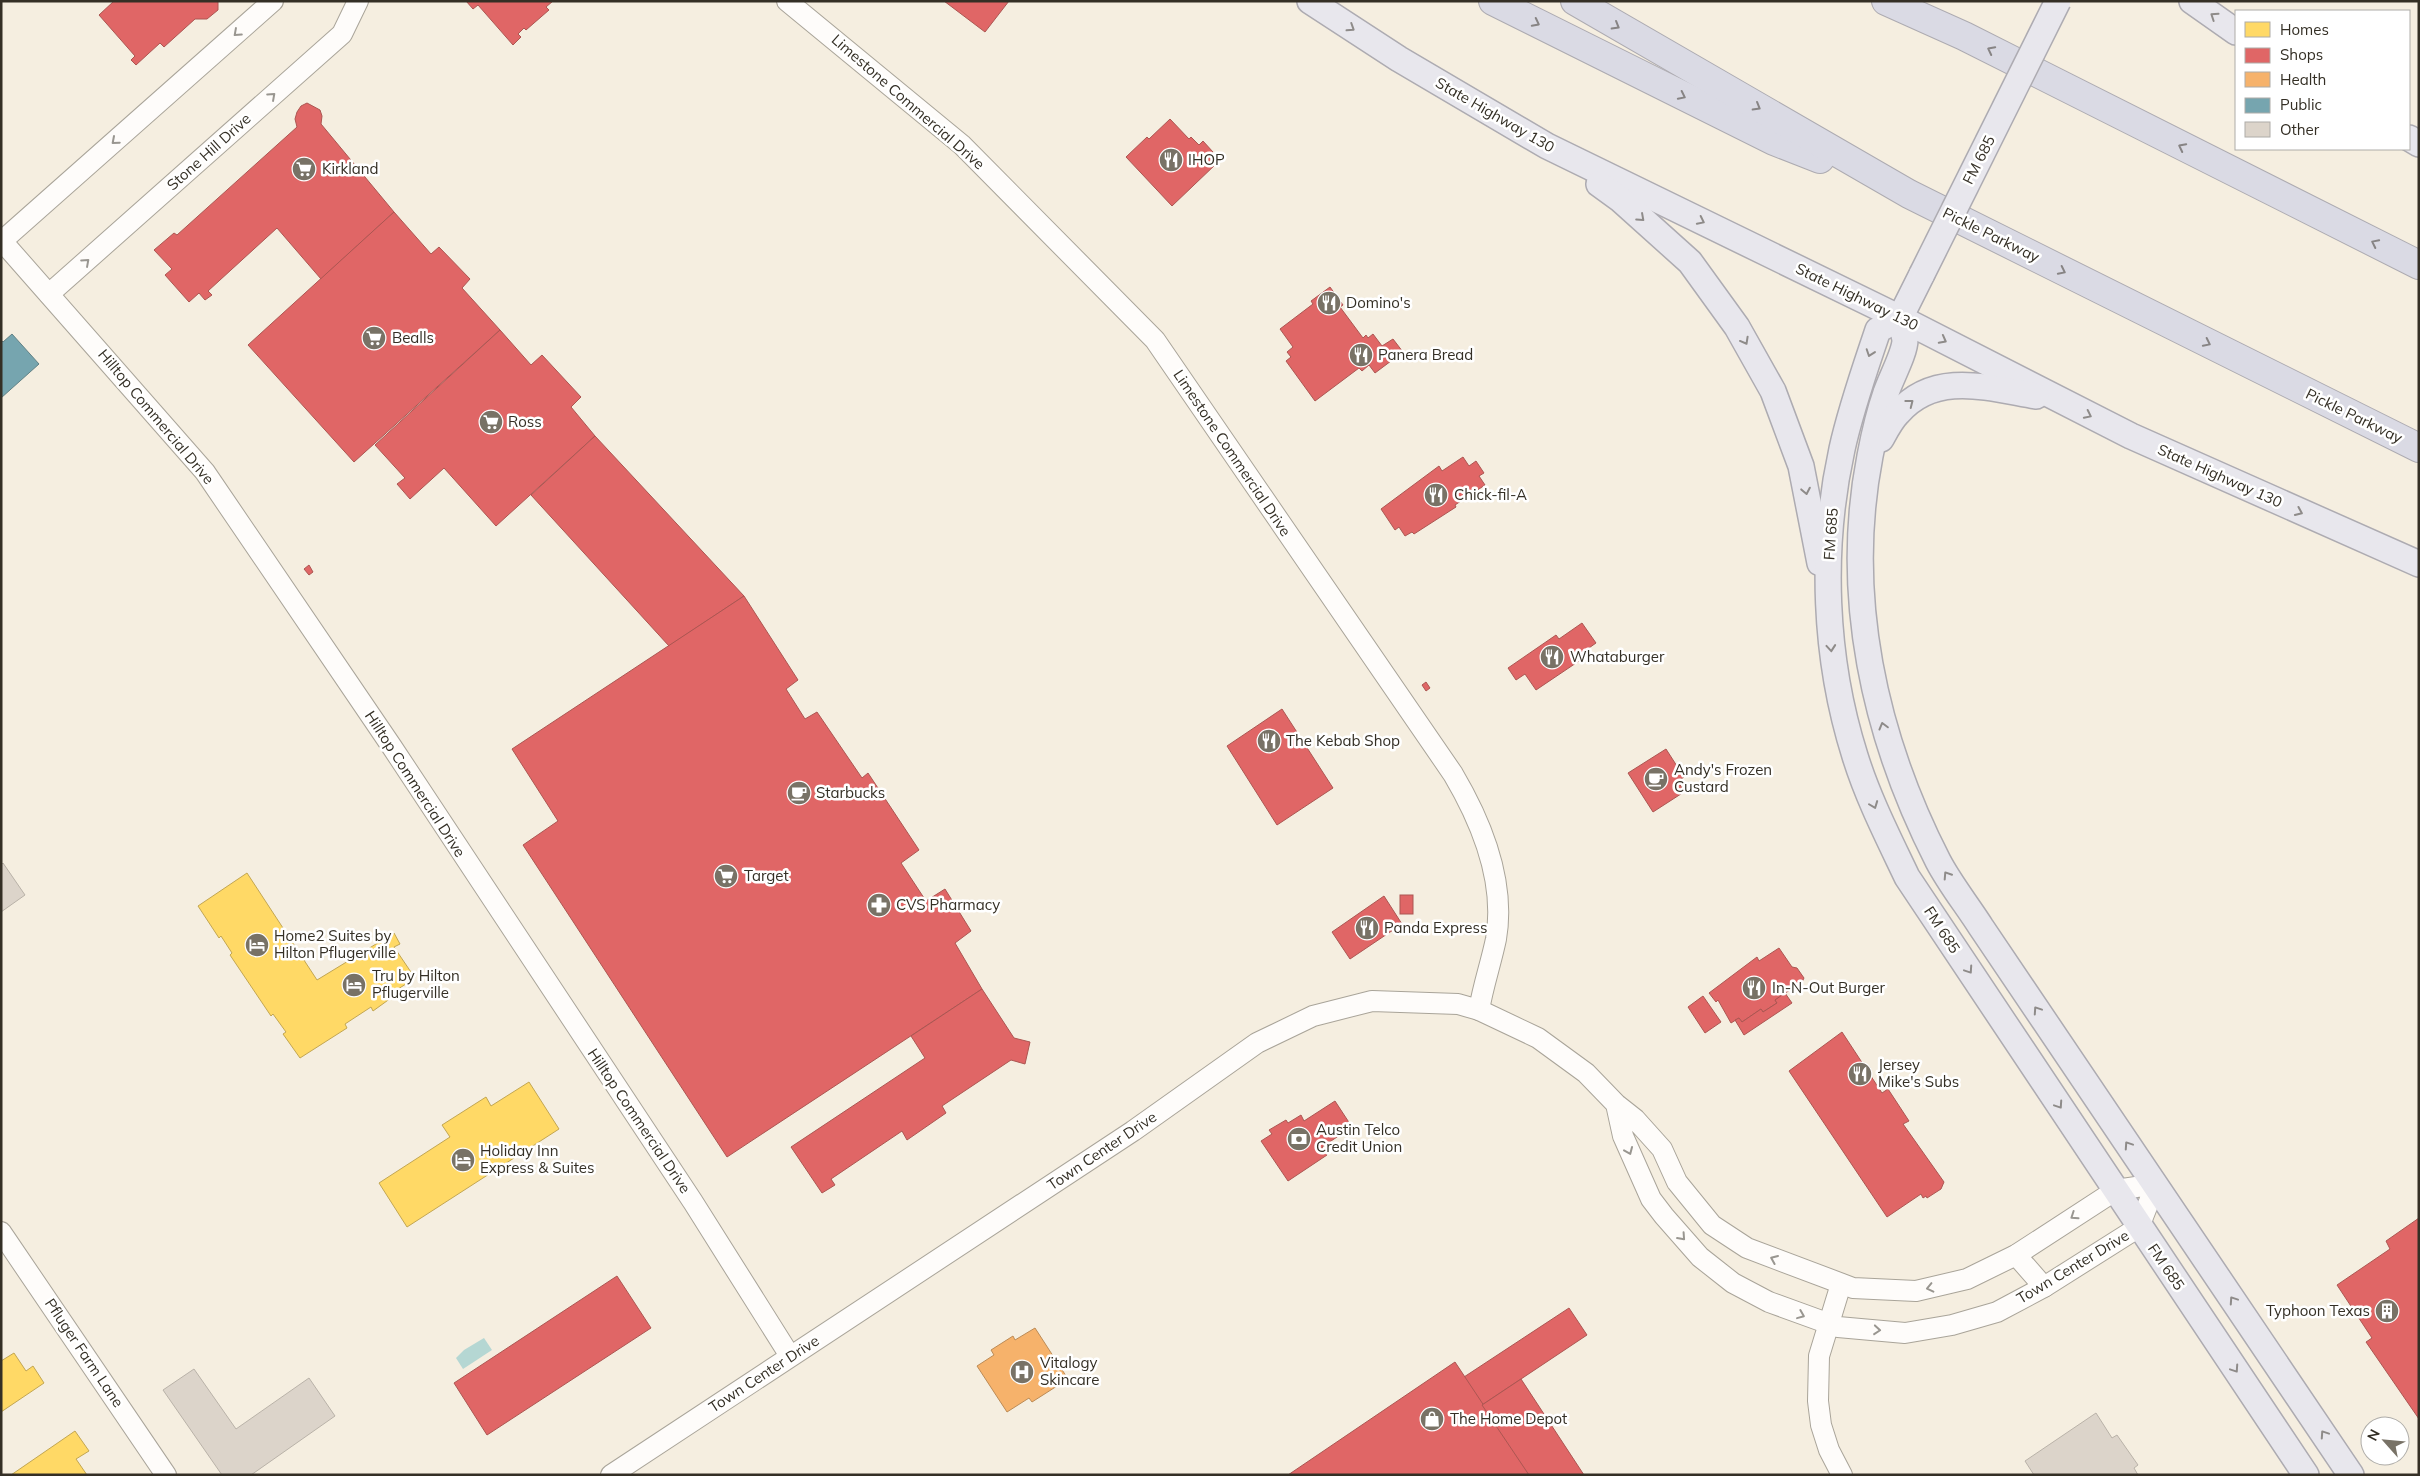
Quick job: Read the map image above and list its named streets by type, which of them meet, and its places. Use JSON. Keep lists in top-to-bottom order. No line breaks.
{"streets":{"highway":["Pickle Parkway"],"main road":["State Highway 130","FM 685"],"street":["Limestone Commercial Drive","Stone Hill Drive","Hilltop Commercial Drive","Town Center Drive","Pfluger Farm Lane"]},"crossings":[["Limestone Commercial Drive","Town Center Drive"],["State Highway 130","FM 685"],["Stone Hill Drive","Hilltop Commercial Drive"],["FM 685","Town Center Drive"],["Hilltop Commercial Drive","Town Center Drive"]],"one_way":["State Highway 130"],"places":{"restaurant":["IHOP","Domino's","Panera Bread","Chick-fil-A","Whataburger","The Kebab Shop","Panda Express","In-N-Out Burger","Jersey Mike's Subs"],"supermarket":["Kirkland","Bealls","Ross","Target"],"cafe":["Andy's Frozen Custard","Starbucks"],"pharmacy":["CVS Pharmacy"],"hotel":["Home2 Suites by Hilton Pflugerville","Tru by Hilton Pflugerville","Holiday Inn Express & Suites"],"bank":["Austin Telco Credit Union"],"building":["Typhoon Texas"],"hospital":["Vitalogy Skincare"],"shop":["The Home Depot"]},"legend":["Homes","Shops","Health","Public","Other"],"north":"top left"}
